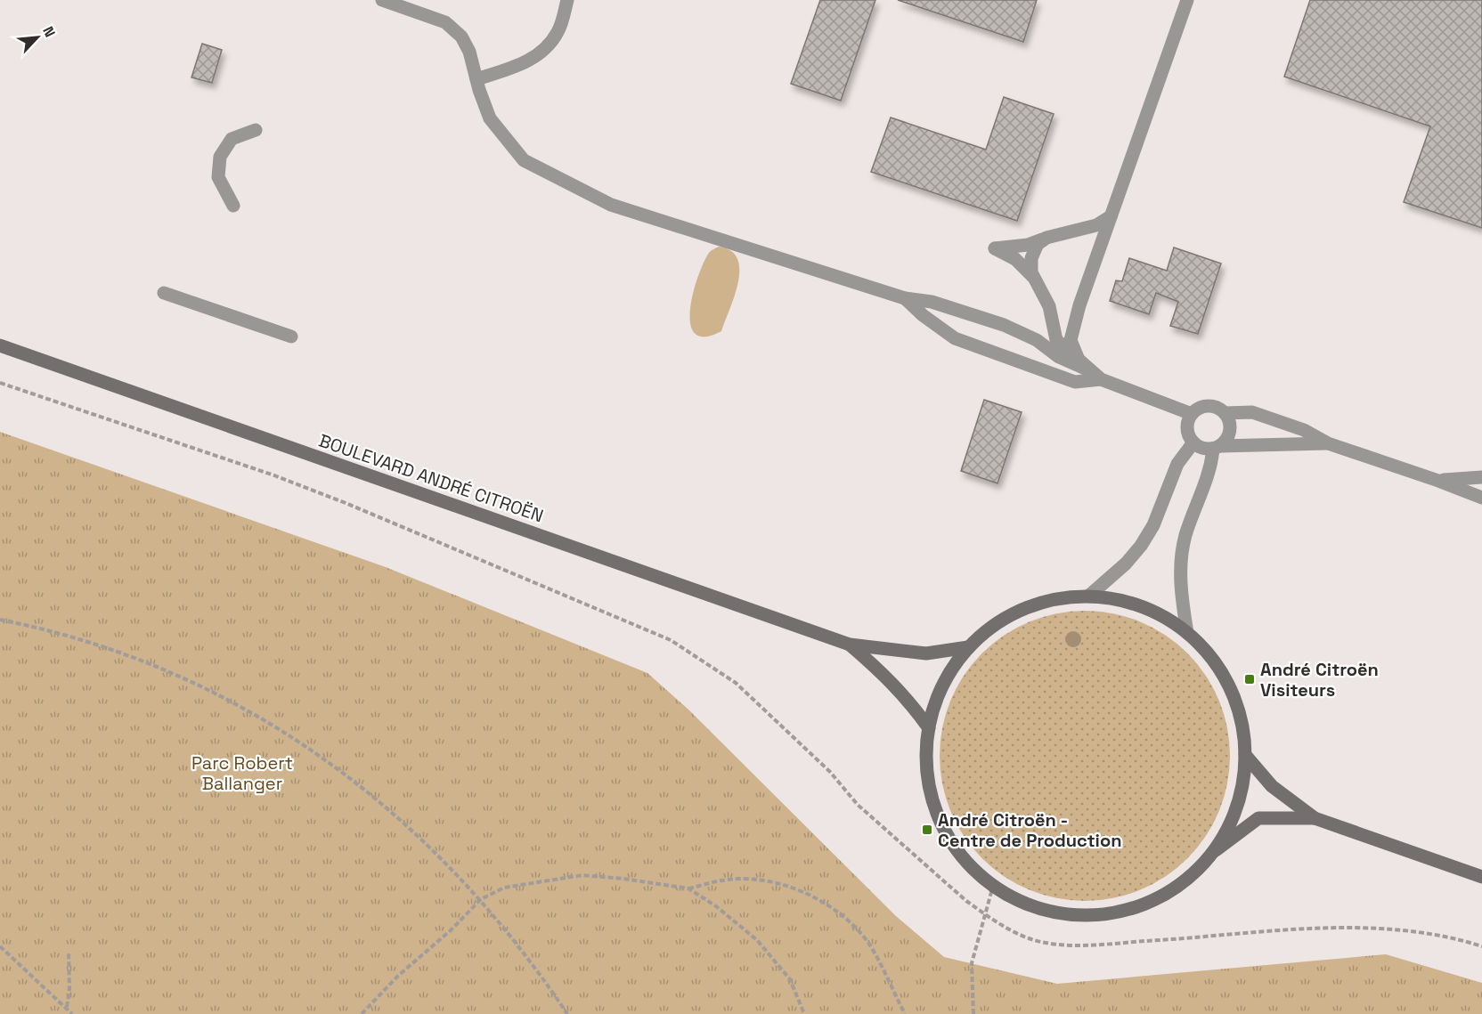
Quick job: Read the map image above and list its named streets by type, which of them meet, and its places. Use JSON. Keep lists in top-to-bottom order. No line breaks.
{"streets":{"main road":["BOULEVARD ANDRÉ CITROËN"]},"parks":["Parc Robert Ballanger"],"places":{"transit":["André Citroën Visiteurs","André Citroën - Centre de Production"]},"north":"top right"}
